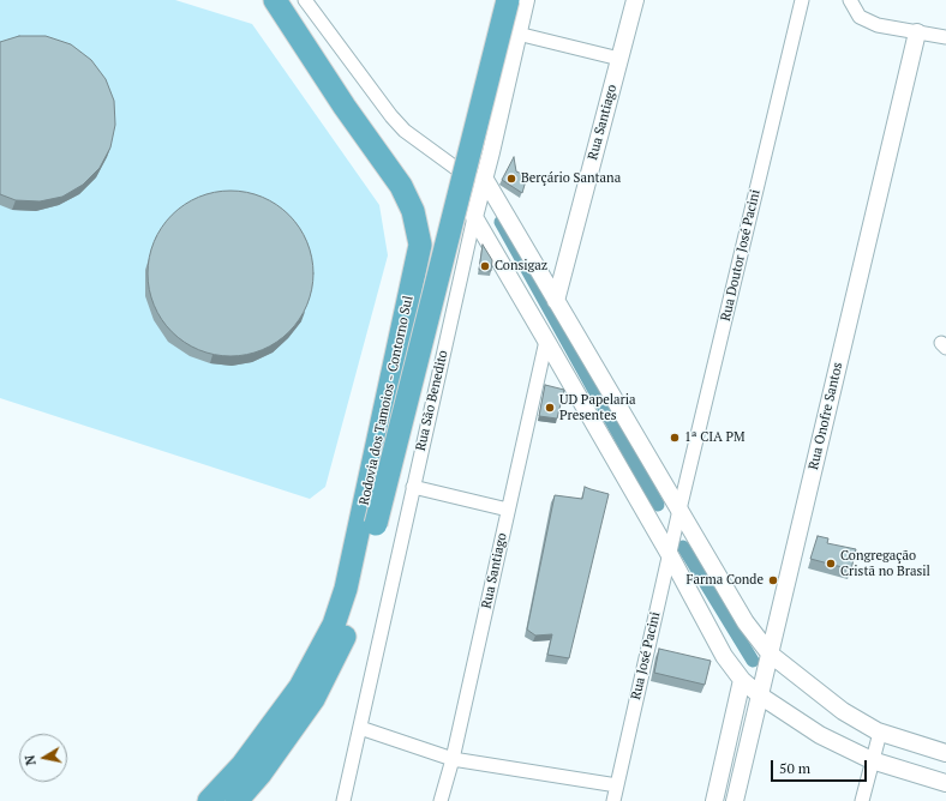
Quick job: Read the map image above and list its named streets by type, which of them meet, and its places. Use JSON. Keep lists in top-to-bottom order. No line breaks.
{"streets":{"highway":["Rodovia dos Tamoios - Contorno Sul"],"street":["Rua Santiago","Rua Doutor José Pacini","Rua São Benedito","Rua Onofre Santos","Rua José Pacini"]},"crossings":[["Rua Doutor José Pacini","Rua José Pacini"]],"places":["Berçário Santana","Consigaz","UD Papelaria Presentes","1ª CIA PM","Congregação Cristã no Brasil","Farma Conde"],"scale_bar":"50 m","north":"left"}
